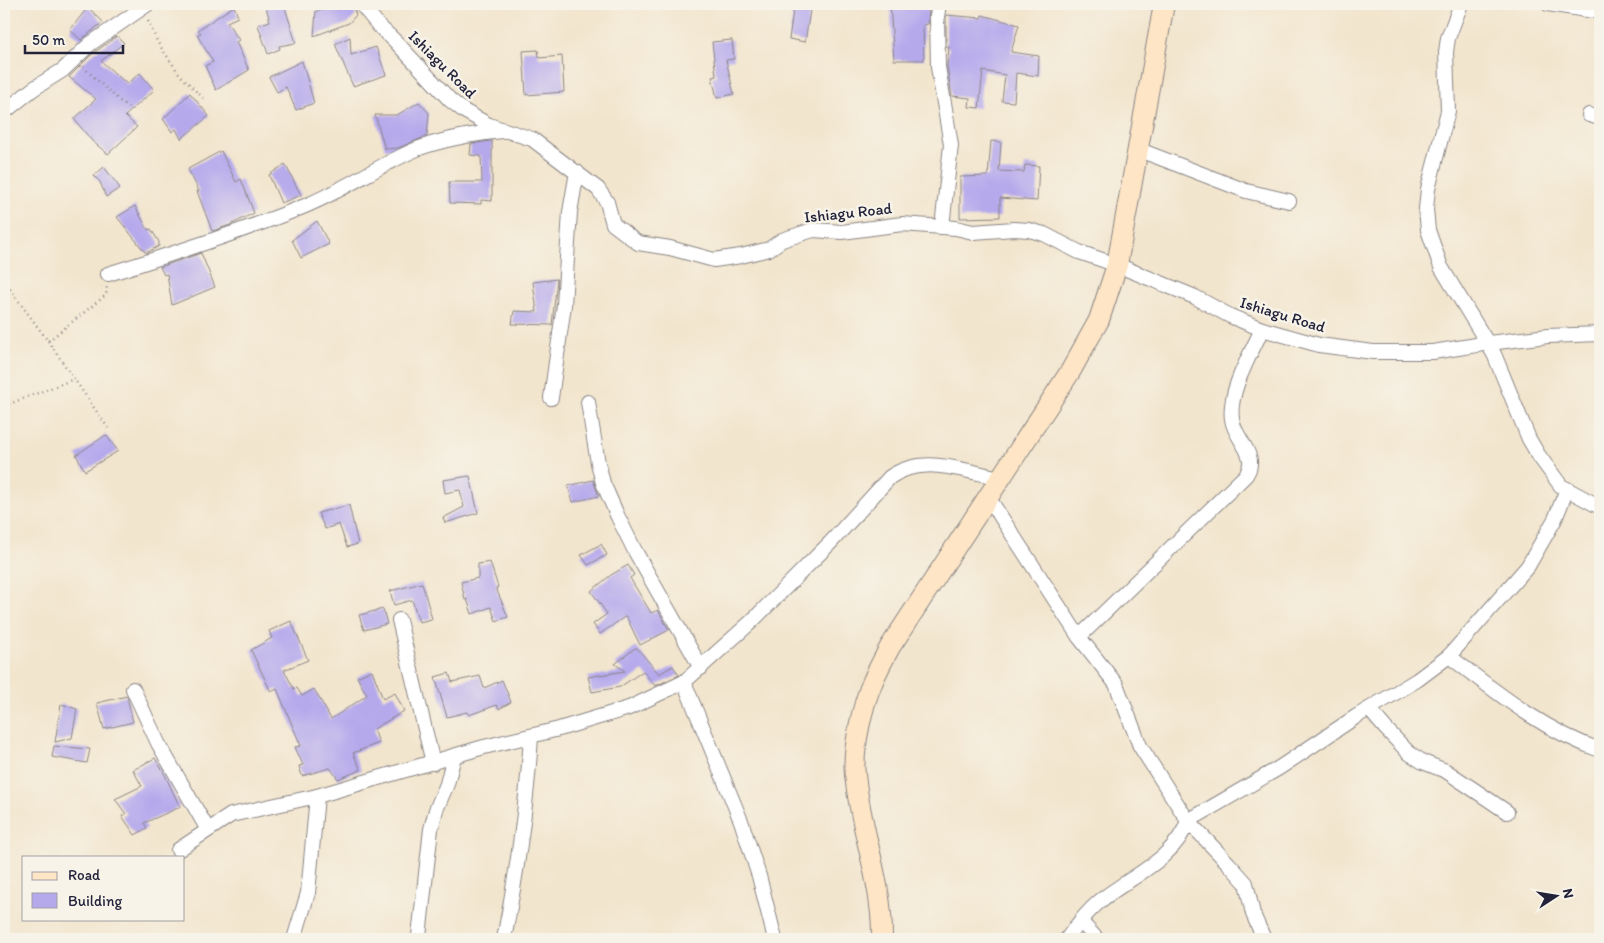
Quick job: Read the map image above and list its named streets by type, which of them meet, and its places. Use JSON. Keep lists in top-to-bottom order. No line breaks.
{"streets":{"street":["Ishiagu Road"]},"legend":["Road","Building"],"scale_bar":"50 m","north":"right"}
